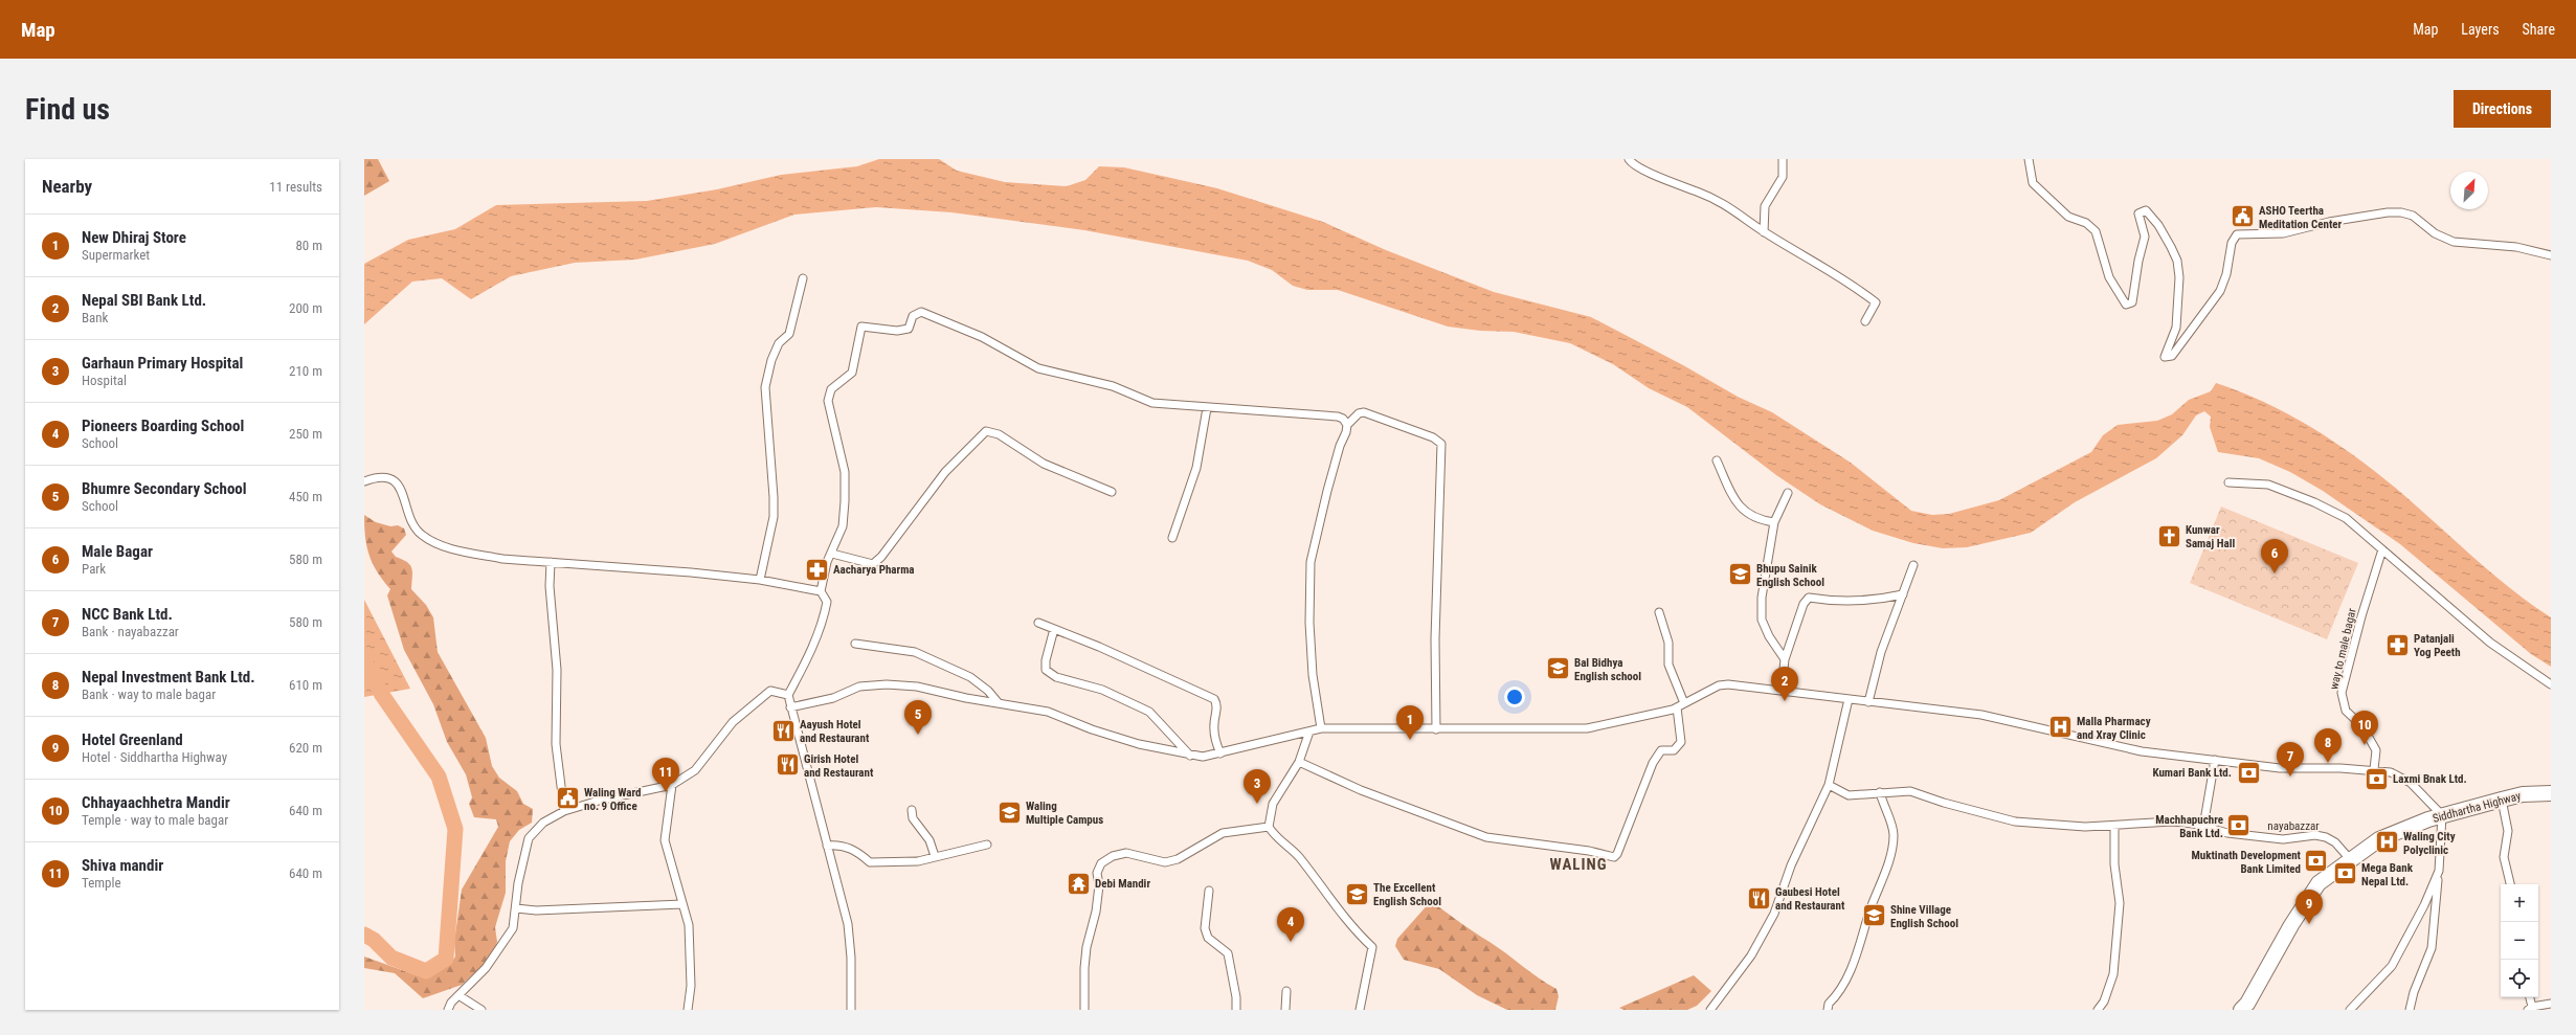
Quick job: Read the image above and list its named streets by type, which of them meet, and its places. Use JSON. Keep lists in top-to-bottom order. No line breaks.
{"streets":{"highway":["Siddhartha Highway"],"street":["way to male bagar","nayabazzar"]},"crossings":[["Siddhartha Highway","nayabazzar"]],"districts":["WALING"],"places":{"public building":["ASHO Teertha Meditation Center","Waling Ward no. 9 Office"],"church":["Kunwar Samaj Hall"],"pharmacy":["Aacharya Pharma","Patanjali Yog Peeth"],"school or university":["Bhupu Sainik English School","Bal Bidhya English school","Waling Multiple Campus","The Excellent English School","Shine Village English School"],"hospital":["Malla Pharmacy and Xray Clinic","Waling City Polyclinic"],"restaurant":["Aayush Hotel and Restaurant","Girish Hotel and Restaurant","Gaubesi Hotel and Restaurant"],"bank":["Kumari Bank Ltd.","Laxmi Bnak Ltd.","Machhapuchre Bank Ltd.","Muktinath Development Bank Limited","Mega Bank Nepal Ltd."],"temple":["Debi Mandir"]},"north":"top right","page":{"header":"Map","nav":["Map","Layers","Share"],"buttons":"Directions","title":"Find us","heading":["Nearby","11 results"],"list":[{"mark":"1","name":"New Dhiraj Store","note":"Supermarket","value":"80 m"},{"mark":"2","name":"Nepal SBI Bank Ltd.","note":"Bank","value":"200 m"},{"mark":"3","name":"Garhaun Primary Hospital","note":"Hospital","value":"210 m"},{"mark":"4","name":"Pioneers Boarding School","note":"School","value":"250 m"},{"mark":"5","name":"Bhumre Secondary School","note":"School","value":"450 m"},{"mark":"6","name":"Male Bagar","note":"Park","value":"580 m"},{"mark":"7","name":"NCC Bank Ltd.","note":"Bank · nayabazzar","value":"580 m"},{"mark":"8","name":"Nepal Investment Bank Ltd.","note":"Bank · way to male bagar","value":"610 m"},{"mark":"9","name":"Hotel Greenland","note":"Hotel · Siddhartha Highway","value":"620 m"},{"mark":"10","name":"Chhayaachhetra Mandir","note":"Temple · way to male bagar","value":"640 m"},{"mark":"11","name":"Shiva mandir","note":"Temple","value":"640 m"}],"pins":["6","2","5","1","10","8","7","11","3","9","4"],"map_buttons":["+","−"]}}
